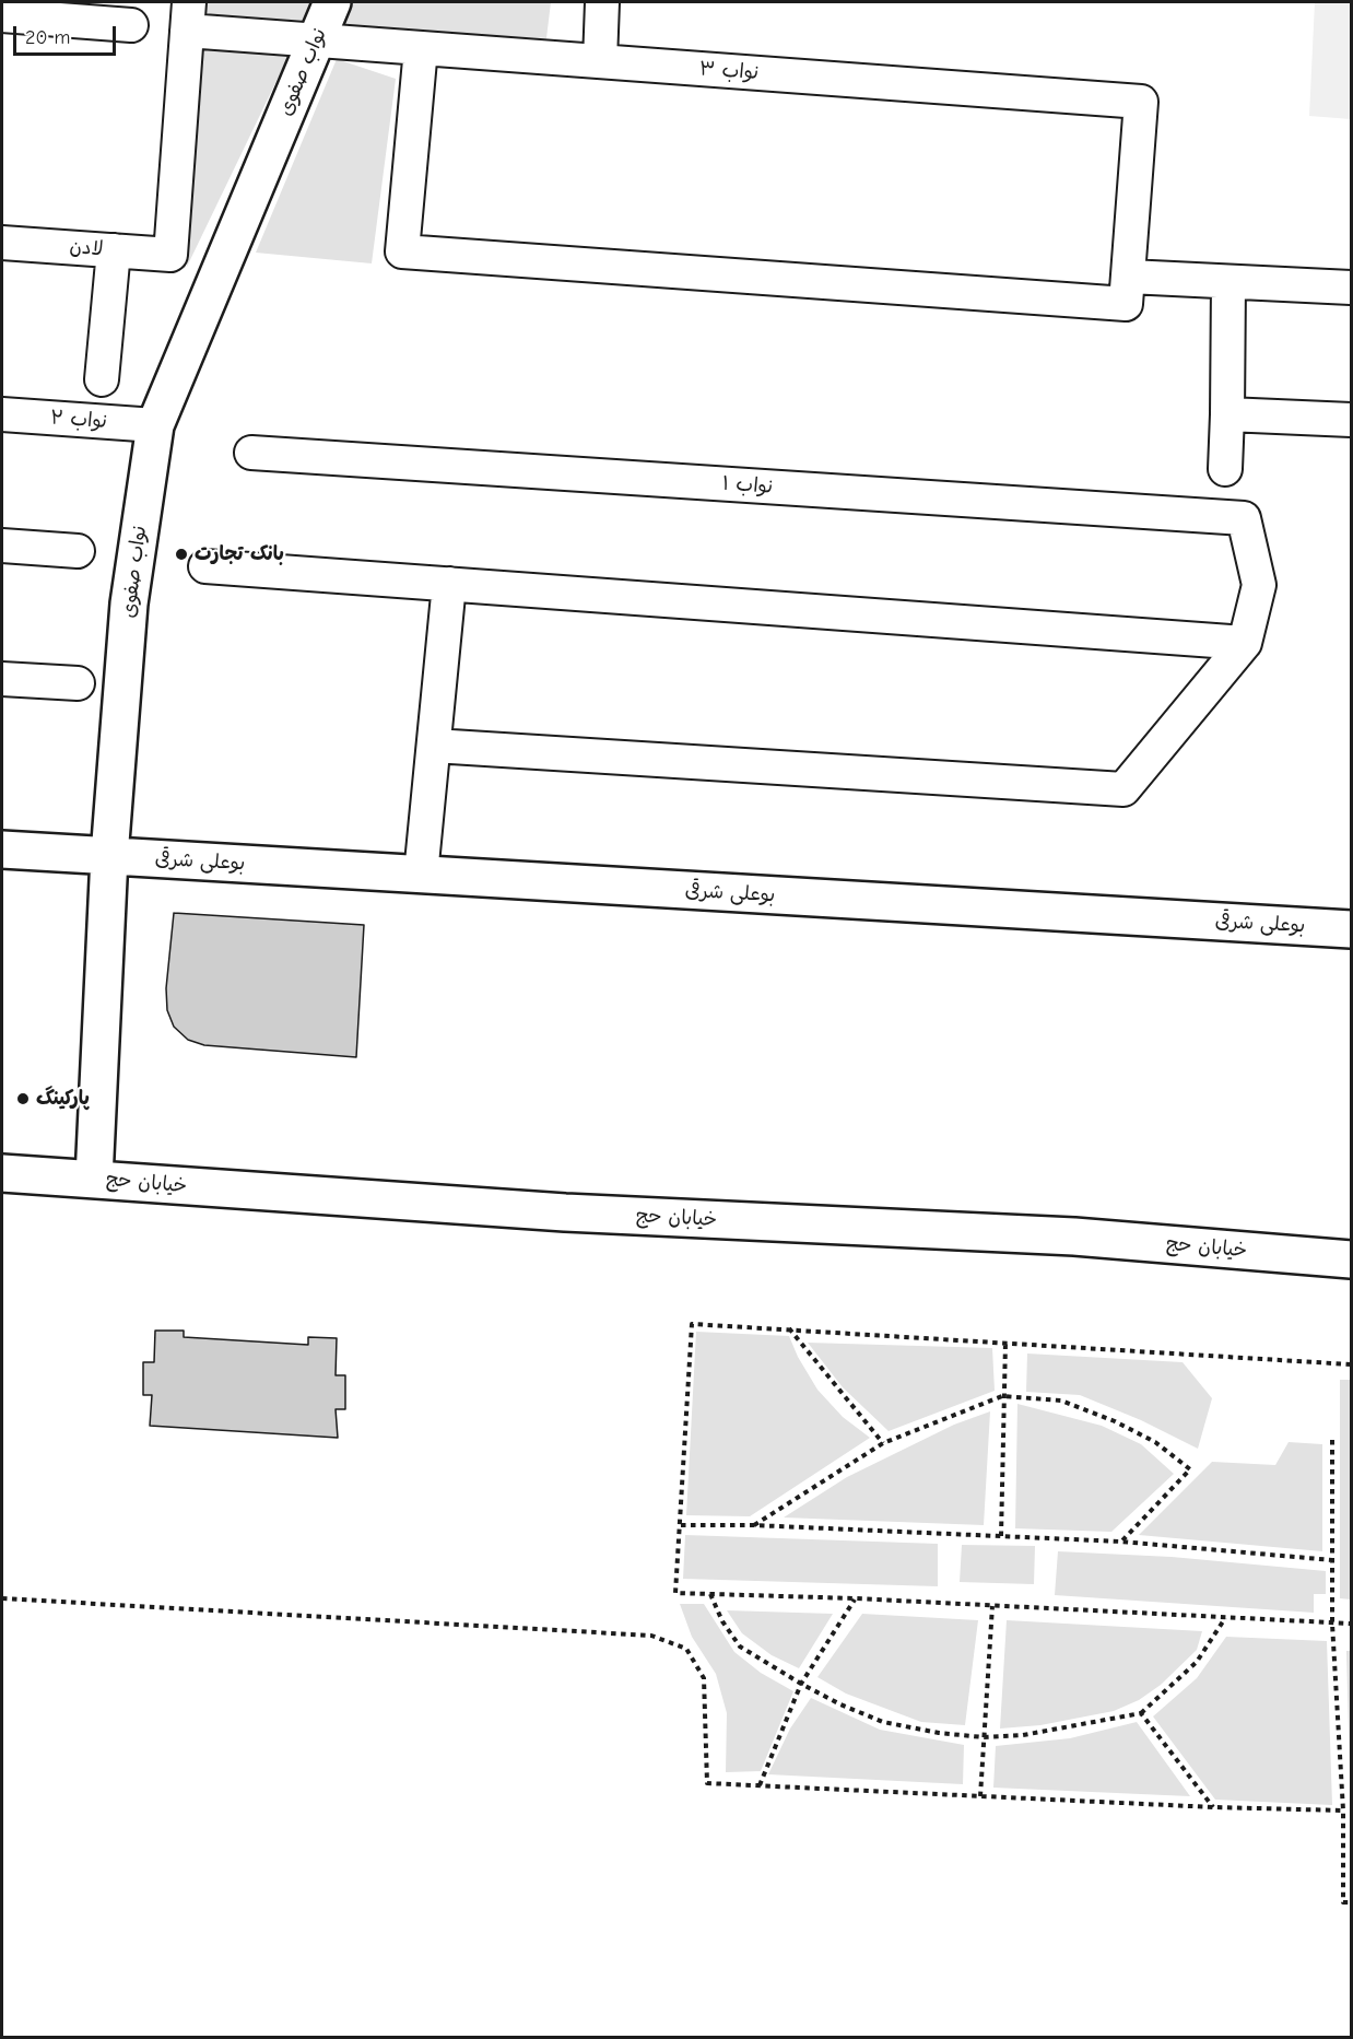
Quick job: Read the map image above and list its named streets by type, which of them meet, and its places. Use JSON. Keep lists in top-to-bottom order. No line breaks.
{"streets":{"street":["نواب ۳","نواب صفوی","لادن","نواب ۲","نواب ۱","بوعلی شرقی","خیابان حج"]},"crossings":[["نواب ۳","نواب صفوی"],["نواب ۳","لادن"],["نواب صفوی","نواب ۲"],["نواب صفوی","بوعلی شرقی"],["نواب صفوی","خیابان حج"]],"places":["بانک تجارت","پارکینگ"],"scale_bar":"20 m"}
